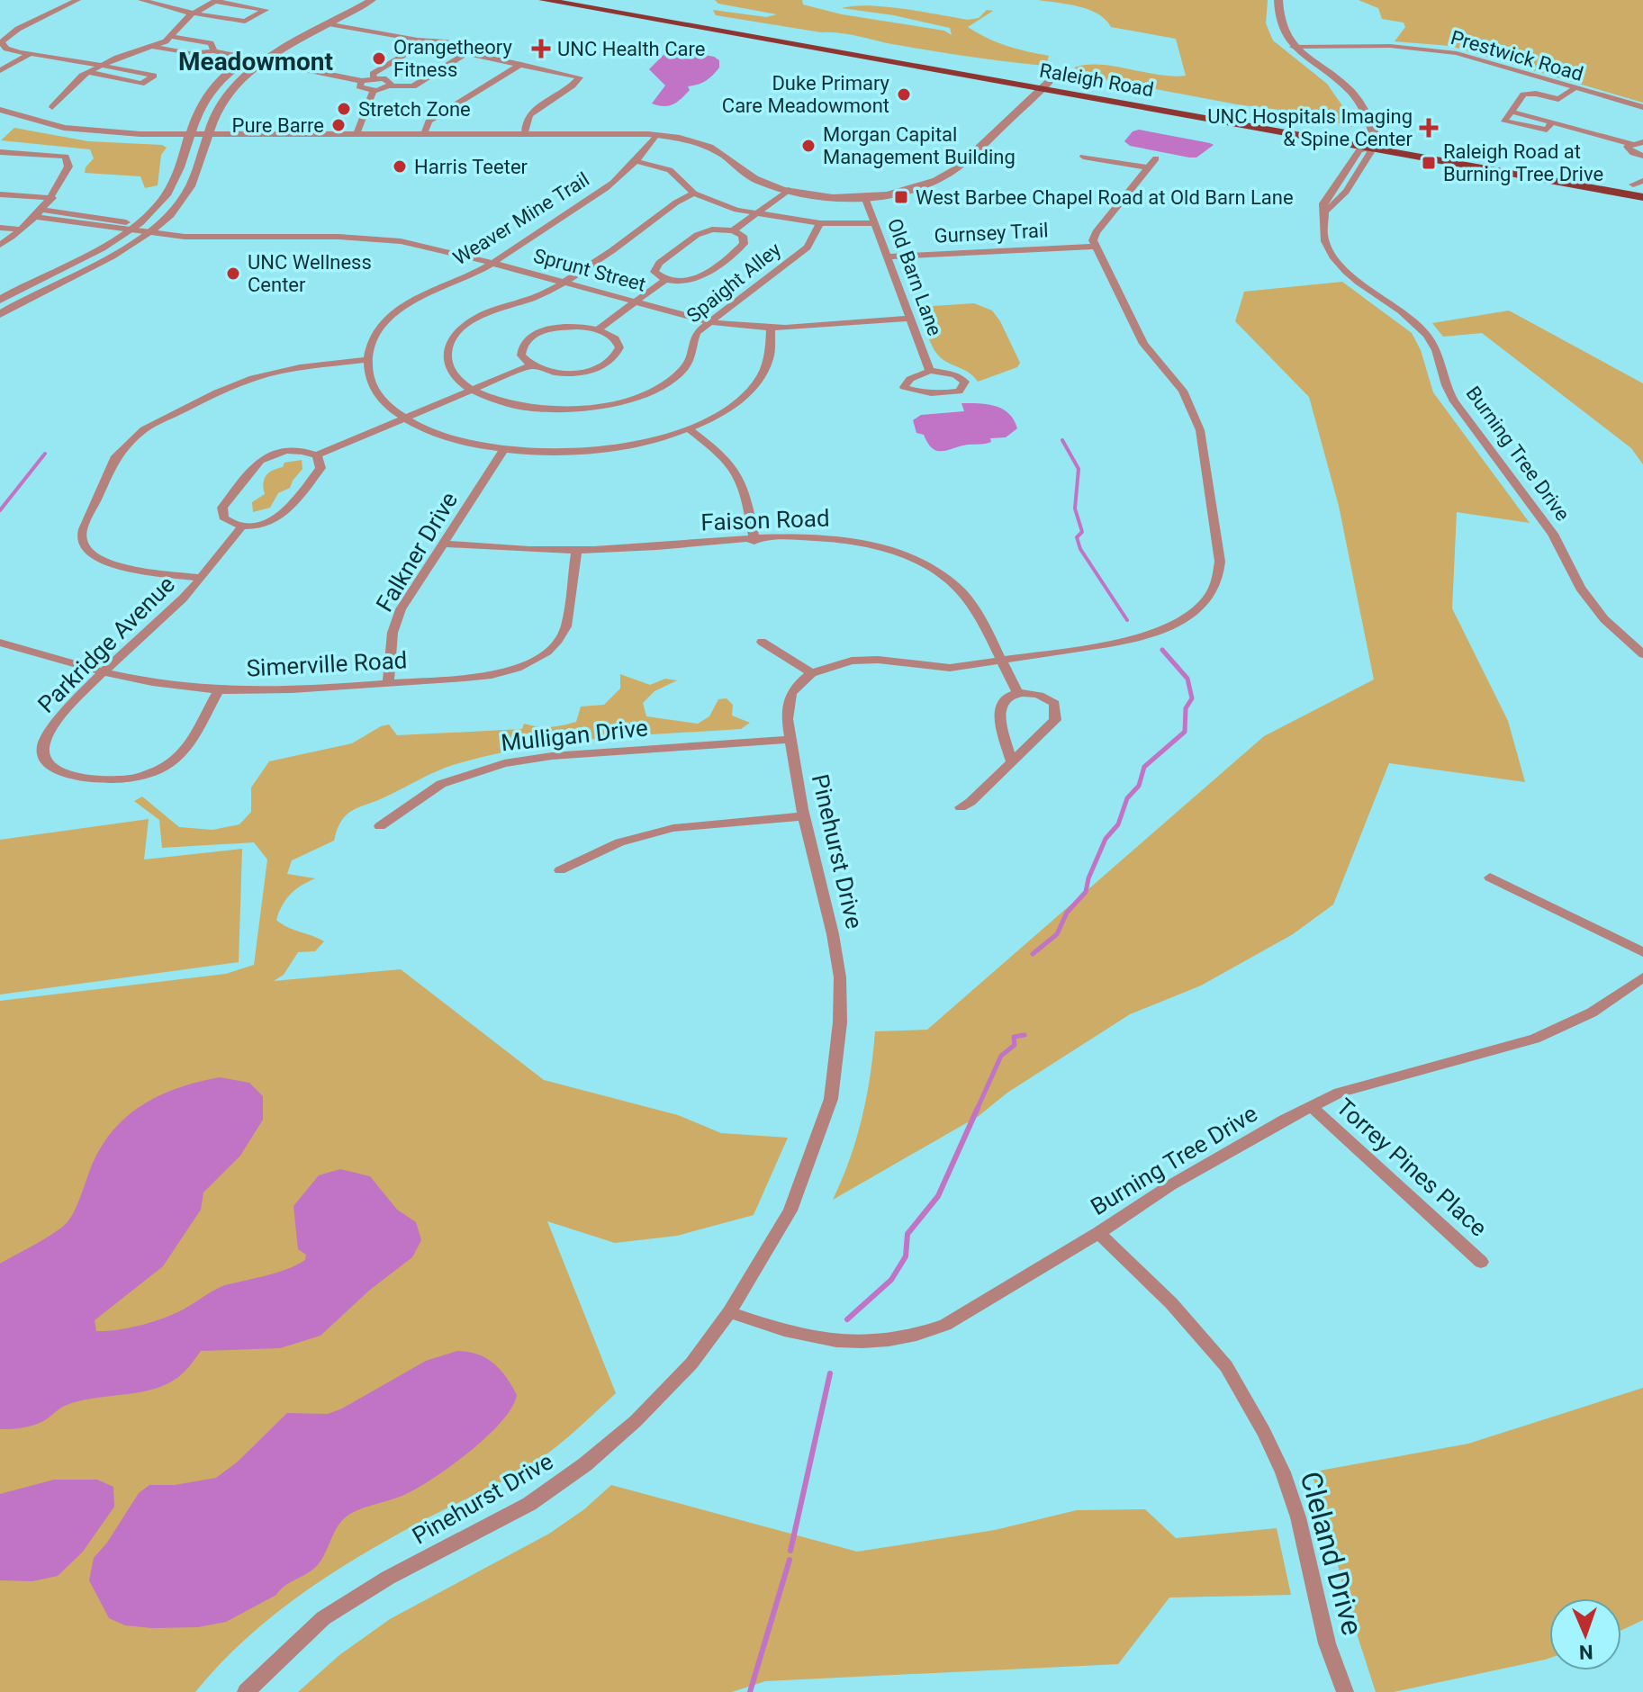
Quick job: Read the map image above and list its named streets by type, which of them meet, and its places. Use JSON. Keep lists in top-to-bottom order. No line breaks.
{"streets":{"main road":["Raleigh Road"],"street":["Prestwick Road","Weaver Mine Trail","Gurnsey Trail","Sprunt Street","Old Barn Lane","Spaight Alley","Burning Tree Drive","Faison Road","Falkner Drive","Parkridge Avenue","Simerville Road","Mulligan Drive","Pinehurst Drive","Torrey Pines Place","Cleland Drive"]},"crossings":[["Raleigh Road","Burning Tree Drive"],["Weaver Mine Trail","Sprunt Street"],["Gurnsey Trail","Old Barn Lane"],["Sprunt Street","Old Barn Lane"],["Sprunt Street","Spaight Alley"],["Burning Tree Drive","Pinehurst Drive"],["Burning Tree Drive","Torrey Pines Place"],["Burning Tree Drive","Cleland Drive"],["Faison Road","Falkner Drive"],["Faison Road","Simerville Road"],["Falkner Drive","Simerville Road"],["Parkridge Avenue","Simerville Road"],["Mulligan Drive","Pinehurst Drive"]],"districts":["Meadowmont"],"places":{"health":["UNC Health Care","UNC Hospitals Imaging & Spine Center"],"other":["Orangetheory Fitness","Duke Primary Care Meadowmont","Stretch Zone","Pure Barre","Morgan Capital Management Building","Harris Teeter","UNC Wellness Center"],"transit":["Raleigh Road at Burning Tree Drive","West Barbee Chapel Road at Old Barn Lane"]},"north":"bottom"}
